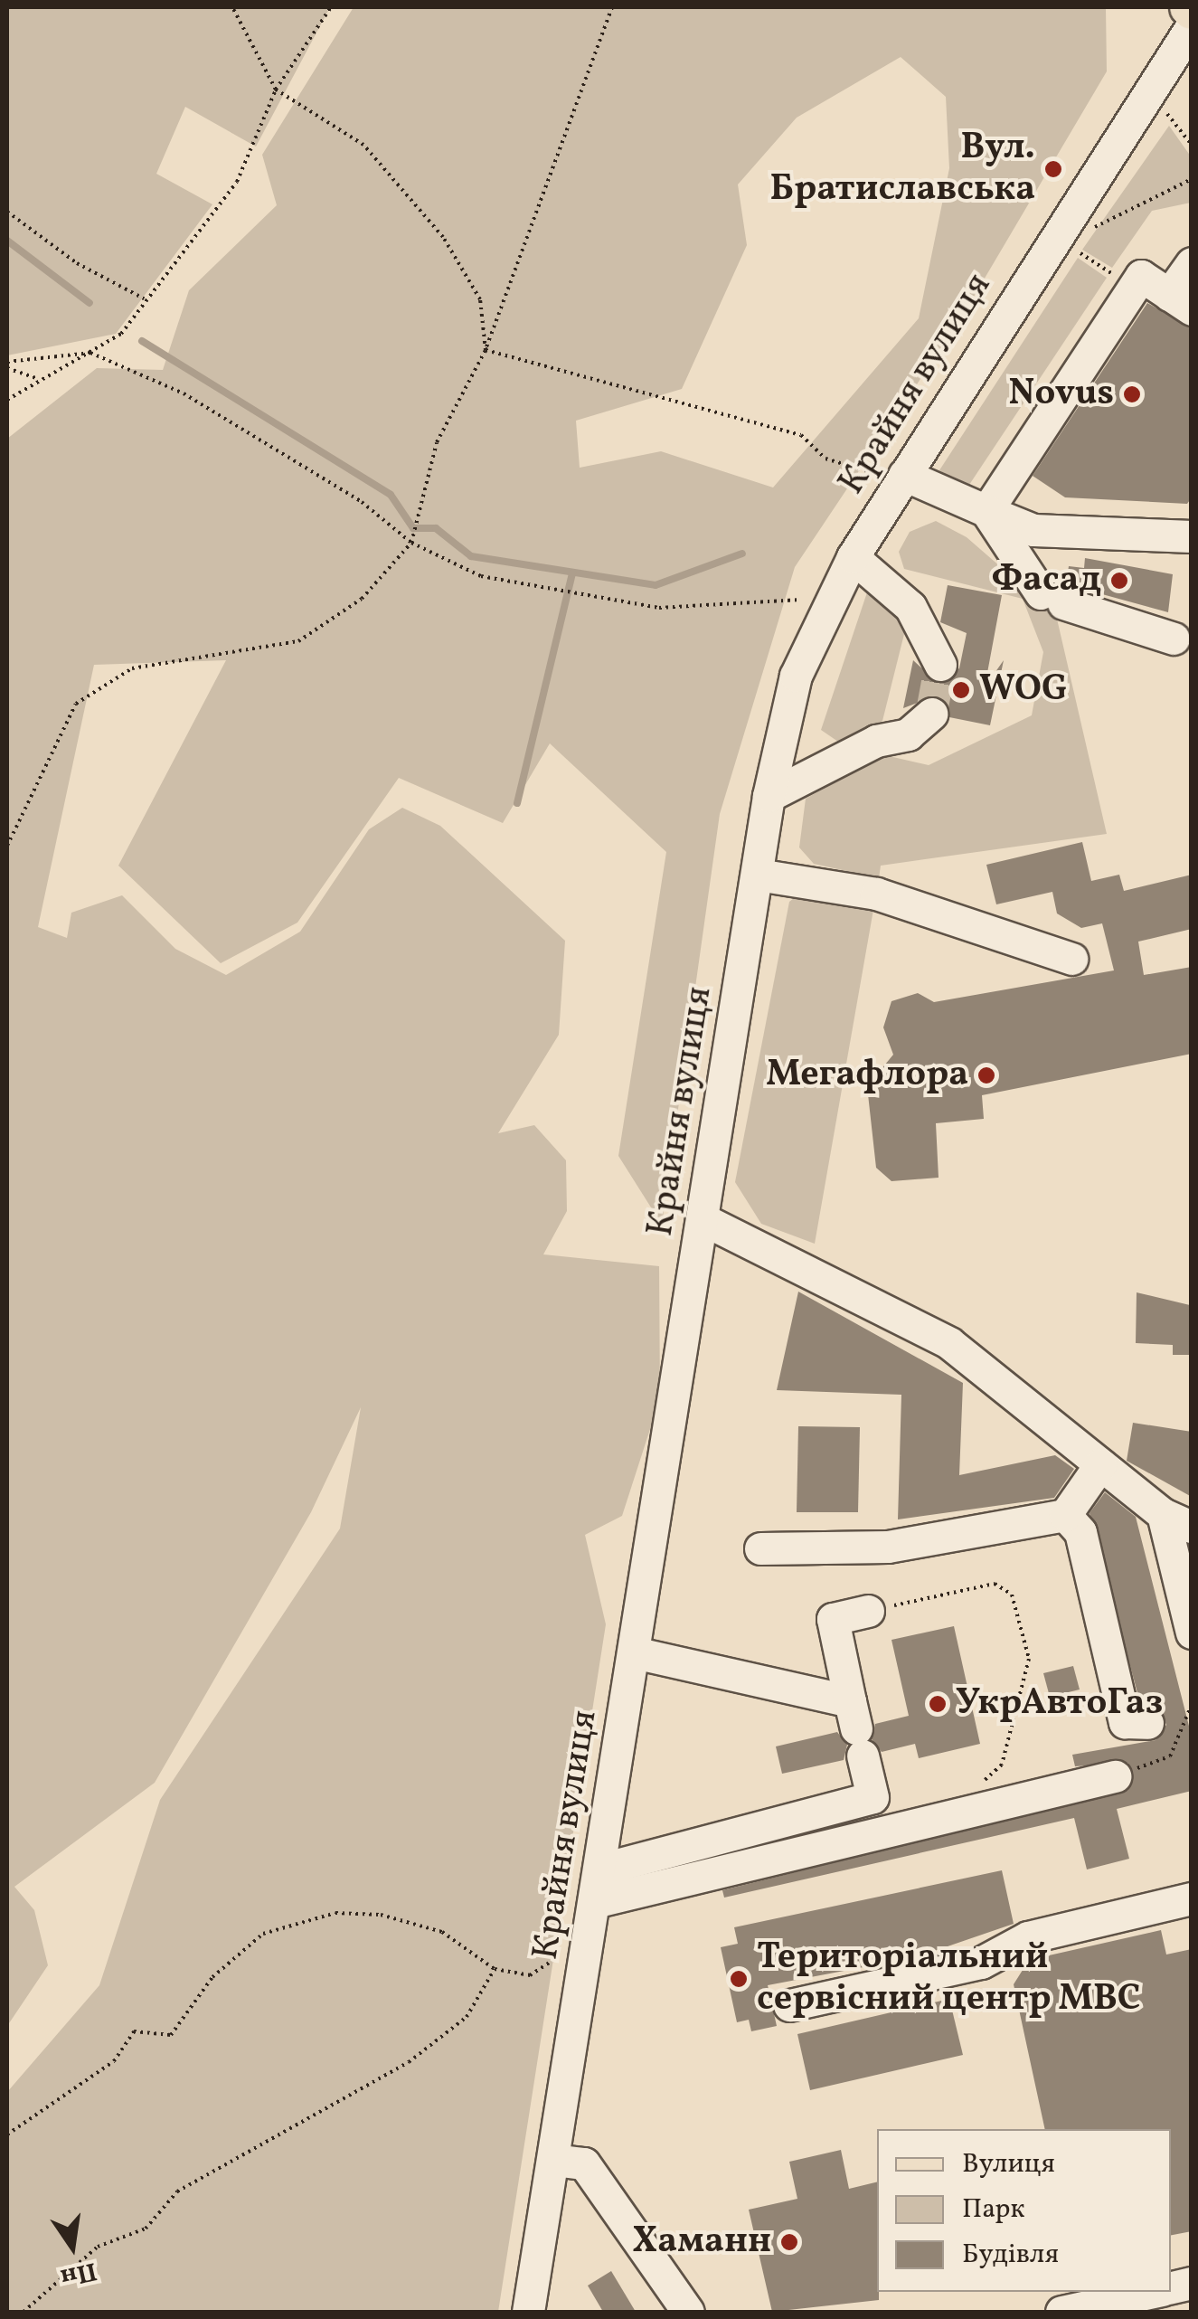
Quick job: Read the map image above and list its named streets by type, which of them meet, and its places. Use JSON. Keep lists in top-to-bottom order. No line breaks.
{"streets":{"street":["Крайня вулиця"]},"places":["Вул. Братиславська","Novus","Фасад","WOG","Мегафлора","УкрАвтоГаз","Територіальний сервісний центр МВС","Хаманн"],"legend":["Вулиця","Парк","Будівля"],"north":"bottom"}
